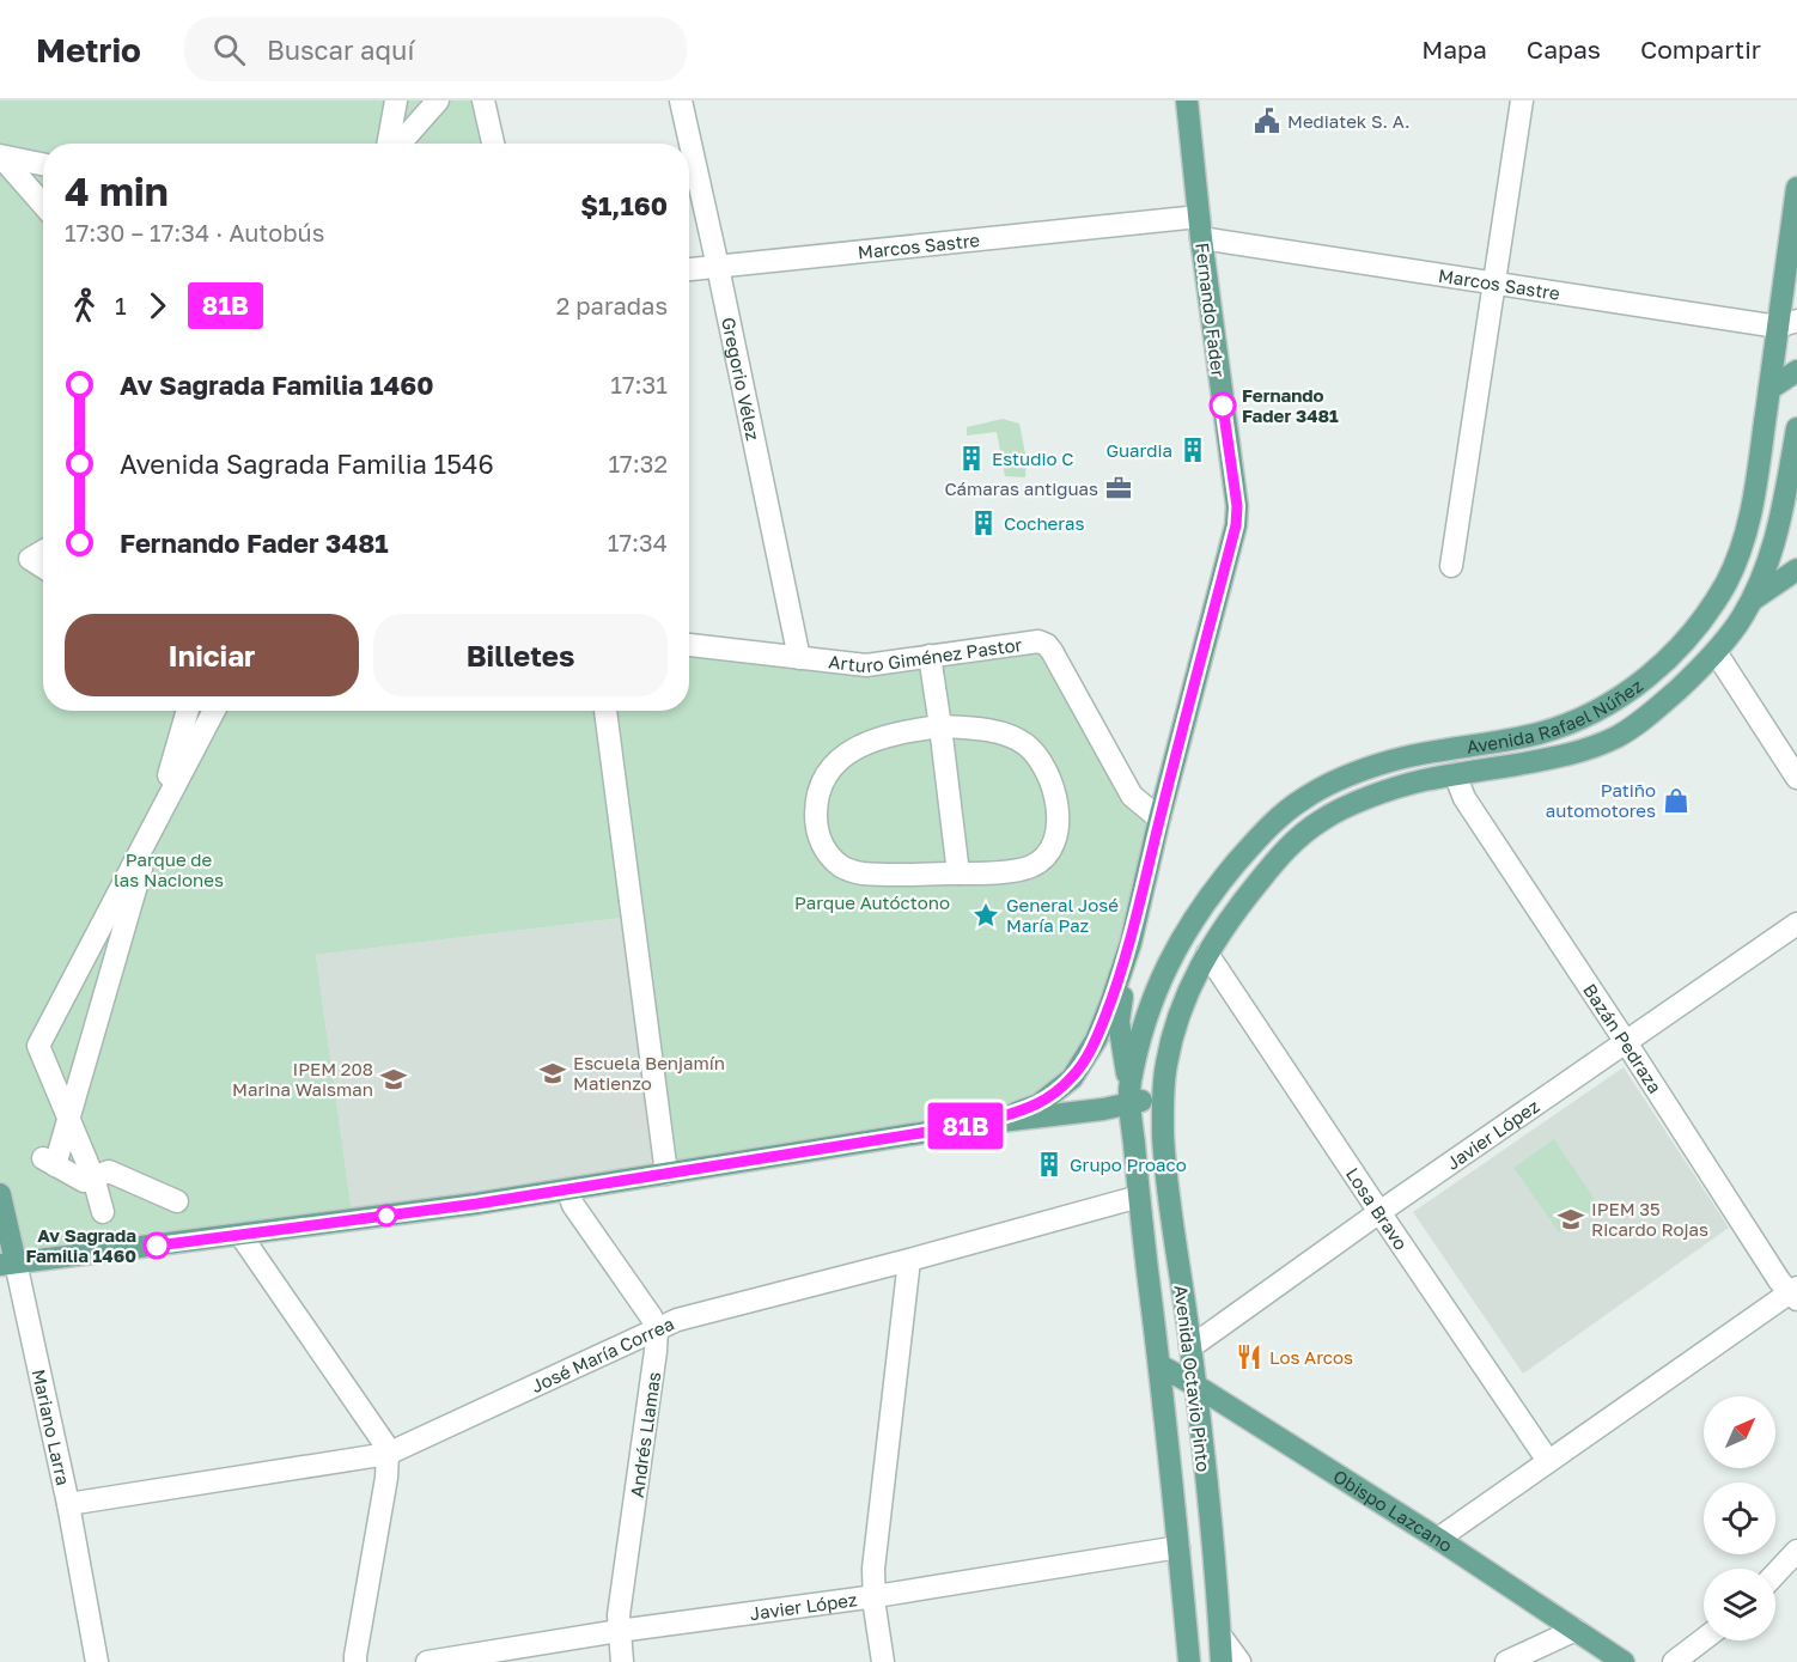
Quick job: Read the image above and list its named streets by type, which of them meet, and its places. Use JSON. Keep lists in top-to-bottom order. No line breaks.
{"streets":{"main road":["Fernando Fader","Avenida Rafael Núñez","Avenida Octavio Pinto","Mariano Larra","Obispo Lazcano"],"street":["Marcos Sastre","Gregorio Vélez","Arturo Giménez Pastor","Bazán Pedraza","Javier López","Losa Bravo","José María Correa","Andrés Llamas"]},"crossings":[["Marcos Sastre","Fernando Fader"],["Marcos Sastre","Gregorio Vélez"],["Marcos Sastre","Avenida Rafael Núñez"],["Fernando Fader","Arturo Giménez Pastor"],["Fernando Fader","Avenida Octavio Pinto"],["Gregorio Vélez","Arturo Giménez Pastor"],["Avenida Rafael Núñez","Bazán Pedraza"],["Avenida Rafael Núñez","Losa Bravo"],["Avenida Rafael Núñez","Avenida Octavio Pinto"],["Bazán Pedraza","Javier López"],["Javier López","Losa Bravo"],["Javier López","Avenida Octavio Pinto"],["Javier López","Andrés Llamas"],["José María Correa","Avenida Octavio Pinto"],["José María Correa","Mariano Larra"],["José María Correa","Andrés Llamas"],["Avenida Octavio Pinto","Obispo Lazcano"]],"parks":["Parque de las Naciones","Parque Autóctono"],"places":{"public building":["Mediatek S. A."],"other":["Fernando Fader 3481","Av Sagrada Familia 1460"],"building":["Guardia","Estudio C","Cocheras","Grupo Proaco"],"office":["Cámaras antiguas"],"shop":["Patiño automotores"],"place":["General José María Paz"],"school or university":["Escuela Benjamín Matienzo","IPEM 208 Marina Waisman","IPEM 35 Ricardo Rojas"],"restaurant":["Los Arcos"]},"lines":["bus line 81B"],"north":"top right","page":{"header":"Metrio","search":"Buscar aquí","nav":["Mapa","Capas","Compartir"],"on_map":"81B","heading":["4 min","17:30 – 17:34 · Autobús","$1,160"],"legs":["1","81B","2 paradas"],"list":[{"name":"Av Sagrada Familia 1460","value":"17:31"},{"name":"Avenida Sagrada Familia 1546","value":"17:32"},{"name":"Fernando Fader 3481","value":"17:34"}],"buttons":["Iniciar","Billetes"]}}
